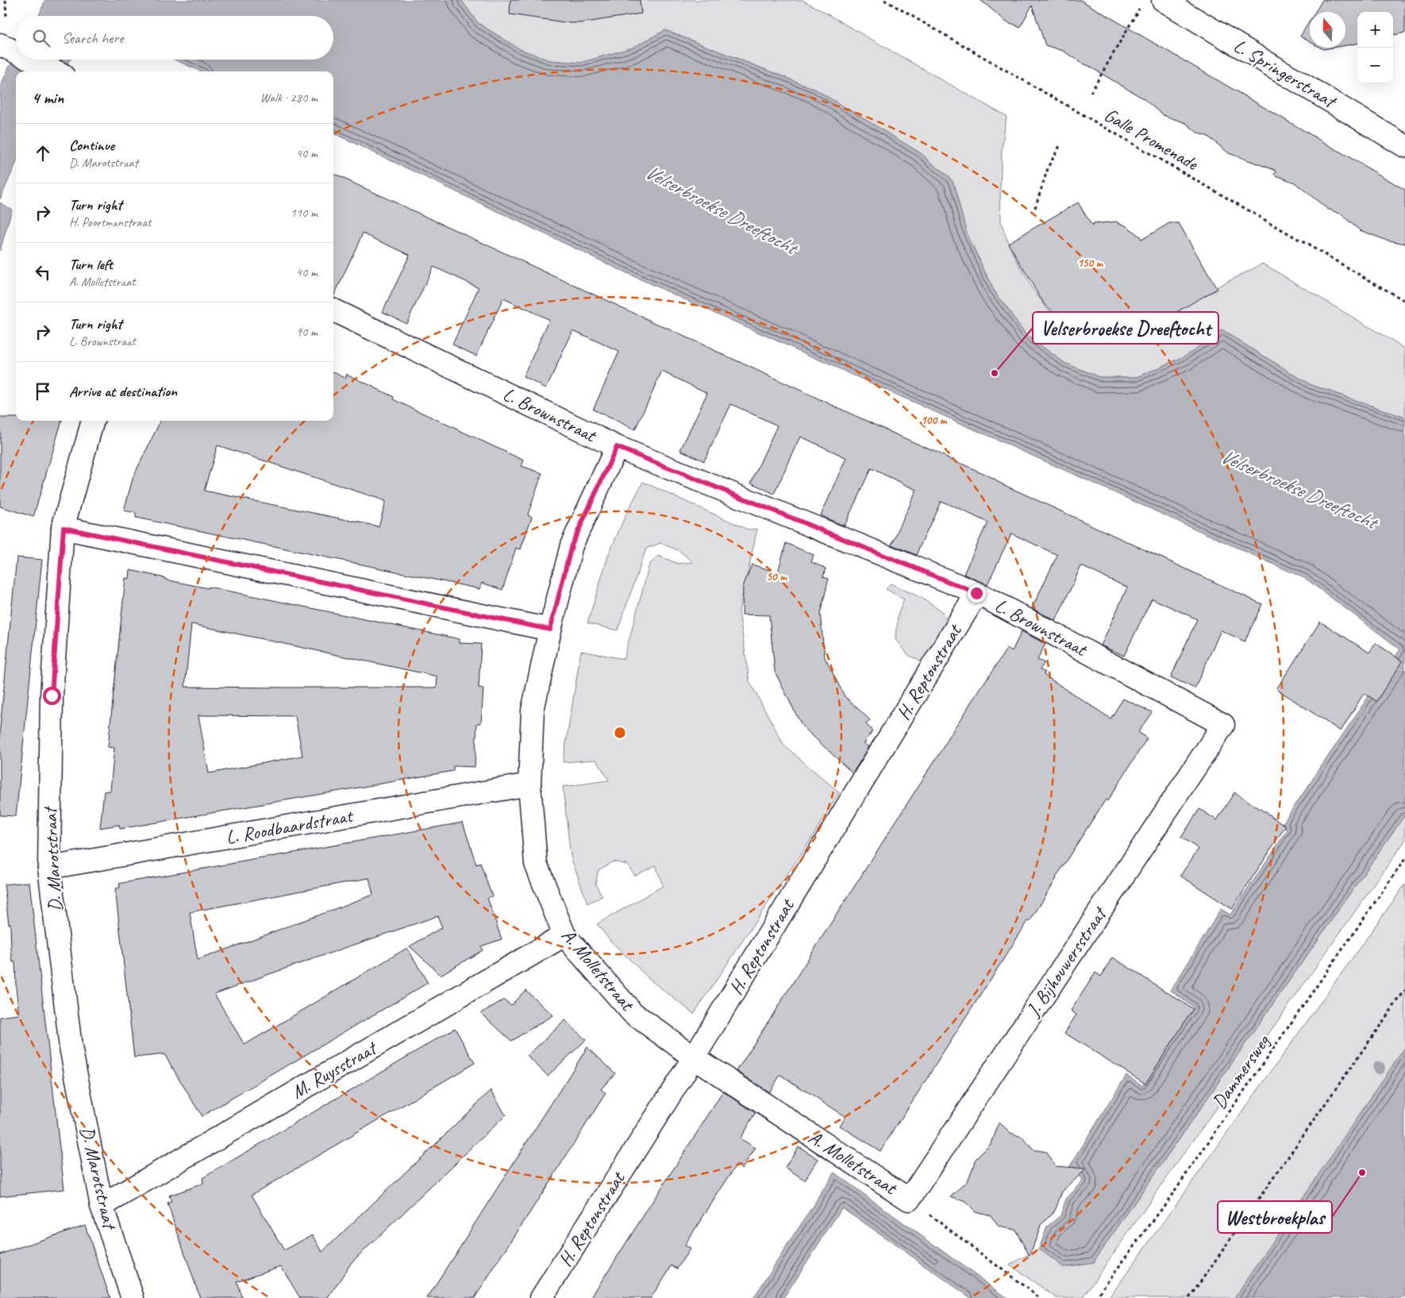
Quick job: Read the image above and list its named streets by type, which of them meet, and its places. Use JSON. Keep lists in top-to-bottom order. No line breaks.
{"streets":{"street":["L. Springerstraat","L. Brownstraat","H. Reptonstraat","L. Roodbaardstraat","D. Marotstraat","J. Bijhouwersstraat","A. Molletstraat","M. Ruysstraat"],"path":["Galle Promenade","Dammersweg"]},"crossings":[["L. Brownstraat","H. Reptonstraat"],["L. Brownstraat","J. Bijhouwersstraat"],["L. Brownstraat","A. Molletstraat"],["H. Reptonstraat","A. Molletstraat"],["L. Roodbaardstraat","D. Marotstraat"],["L. Roodbaardstraat","A. Molletstraat"],["D. Marotstraat","M. Ruysstraat"],["J. Bijhouwersstraat","A. Molletstraat"],["A. Molletstraat","M. Ruysstraat"]],"water":["Velserbroekse Dreeftocht"],"places":["Velserbroekse Dreeftocht","Westbroekplas"],"north":"top","page":{"map_buttons":["+","−"],"search":"Search here","heading":["4 min","Walk · 280 m"],"list":[["Continue","D. Marotstraat","40 m"],["Turn right","H. Poortmanstraat","110 m"],["Turn left","A. Molletstraat","40 m"],["Turn right","L. Brownstraat","90 m"],"Arrive at destination"]},"rings":["150 m","100 m","50 m"]}
